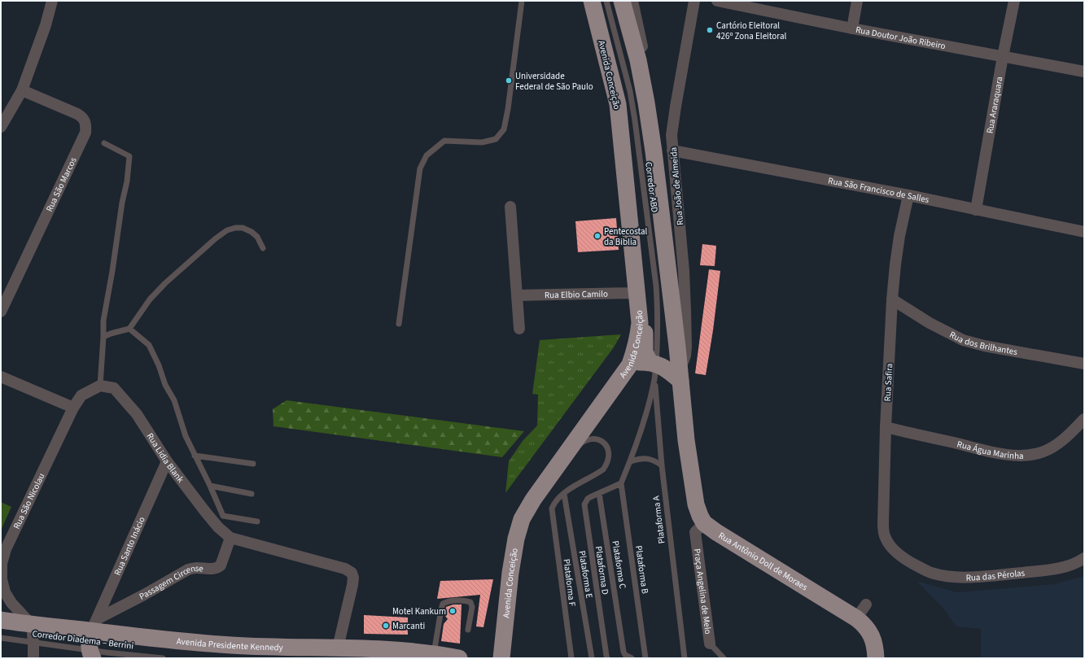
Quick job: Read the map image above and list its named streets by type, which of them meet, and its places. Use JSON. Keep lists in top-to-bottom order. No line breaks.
{"streets":{"main road":["Avenida Conceição","Rua Antônio Doll de Moraes","Avenida Presidente Kennedy"],"street":["Rua Doutor João Ribeiro","Rua Araraquara","Rua São Marcos","Rua João de Almeida","Rua São Francisco de Salles","Rua Elbio Camilo","Rua dos Brilhantes","Rua Safira","Rua Água Marinha","Rua Lidia Blank","Rua São Nicolau","Rua Santo Inácio","Rua das Pérolas","Passagem Circense","Praça Angelina de Melo"],"lane":["Corredor ABD","Plataforma A","Plataforma C","Plataforma B","Plataforma D","Plataforma E","Plataforma F","Corredor Diadema – Berrini"]},"crossings":[["Rua Doutor João Ribeiro","Rua Araraquara"],["Avenida Conceição","Rua Elbio Camilo"],["Rua Araraquara","Rua São Francisco de Salles"],["Rua João de Almeida","Rua São Francisco de Salles"],["Rua João de Almeida","Rua Antônio Doll de Moraes"],["Corredor ABD","Plataforma A"],["Rua São Francisco de Salles","Rua Safira"],["Rua dos Brilhantes","Rua Safira"],["Rua Safira","Rua Água Marinha"],["Rua Safira","Rua das Pérolas"],["Rua Lidia Blank","Rua São Nicolau"],["Rua Lidia Blank","Rua Santo Inácio"],["Rua Lidia Blank","Passagem Circense"],["Rua Lidia Blank","Avenida Presidente Kennedy"],["Rua São Nicolau","Avenida Presidente Kennedy"],["Rua Santo Inácio","Passagem Circense"],["Rua Santo Inácio","Avenida Presidente Kennedy"],["Rua Antônio Doll de Moraes","Praça Angelina de Melo"],["Plataforma C","Plataforma D"],["Plataforma E","Plataforma F"],["Passagem Circense","Avenida Presidente Kennedy"]],"places":["Cartório Eleitoral 426º Zona Eleitoral","Universidade Federal de São Paulo","Pentecostal da Biblia","Motel Kankum","Marcanti"]}
